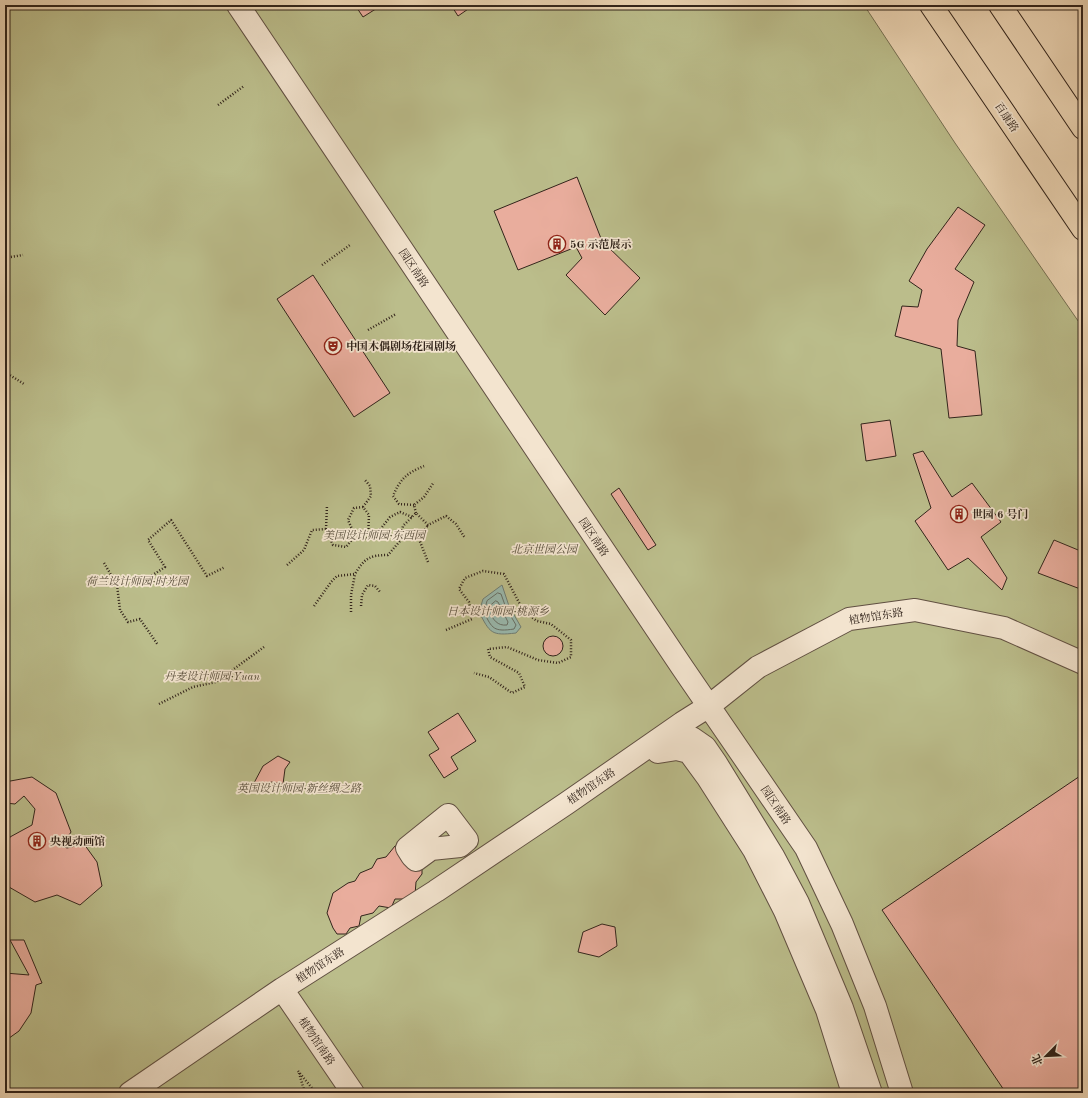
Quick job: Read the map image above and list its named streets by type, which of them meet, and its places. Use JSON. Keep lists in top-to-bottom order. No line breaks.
{"streets":{"main road":["百康路"],"street":["园区南路","植物馆东路","植物馆南路"]},"crossings":[["园区南路","植物馆东路"],["植物馆东路","植物馆南路"]],"parks":["美国设计师园·东西园","北京世园公园","荷兰设计师园·时光园","日本设计师园·桃源乡","丹麦设计师园·Yuan","英国设计师园·新丝绸之路"],"places":{"building":["5G 示范展示","世园 6 号门","央视动画馆"],"theatre":["中国木偶剧场花园剧场"]},"north":"bottom left"}
